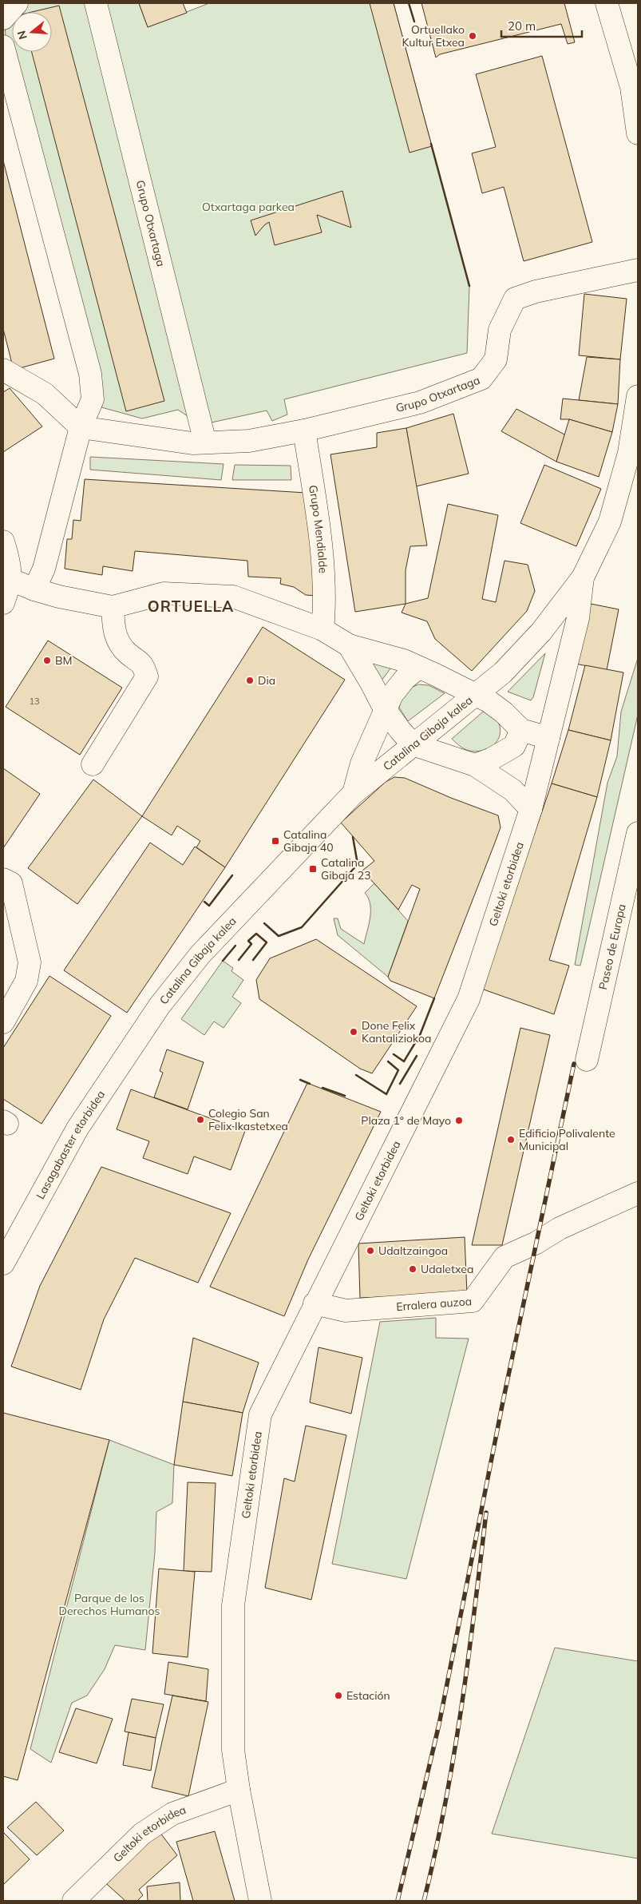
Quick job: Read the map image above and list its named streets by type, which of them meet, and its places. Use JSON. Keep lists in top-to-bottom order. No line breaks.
{"streets":{"street":["Grupo Otxartaga","Grupo Mendialde","Catalina Gibaja kalea","Geltoki etorbidea","Paseo de Europa","Lasagabaster etorbidea","Erralera auzoa"]},"crossings":[["Grupo Otxartaga","Grupo Mendialde"],["Catalina Gibaja kalea","Geltoki etorbidea"],["Catalina Gibaja kalea","Lasagabaster etorbidea"],["Geltoki etorbidea","Erralera auzoa"]],"districts":["ORTUELLA"],"parks":["Otxartaga parkea","Parque de los Derechos Humanos"],"places":{"other":["Ortuellako Kultur Etxea","BM","Dia","Done Felix Kantaliziokoa","Colegio San Felix Ikastetxea","Plaza 1° de Mayo","Edificio Polivalente Municipal","Udaltzaingoa","Udaletxea","Estación"],"transit":["Catalina Gibaja 40","Catalina Gibaja 23"]},"house_numbers":["13"],"scale_bar":"20 m","north":"left"}
